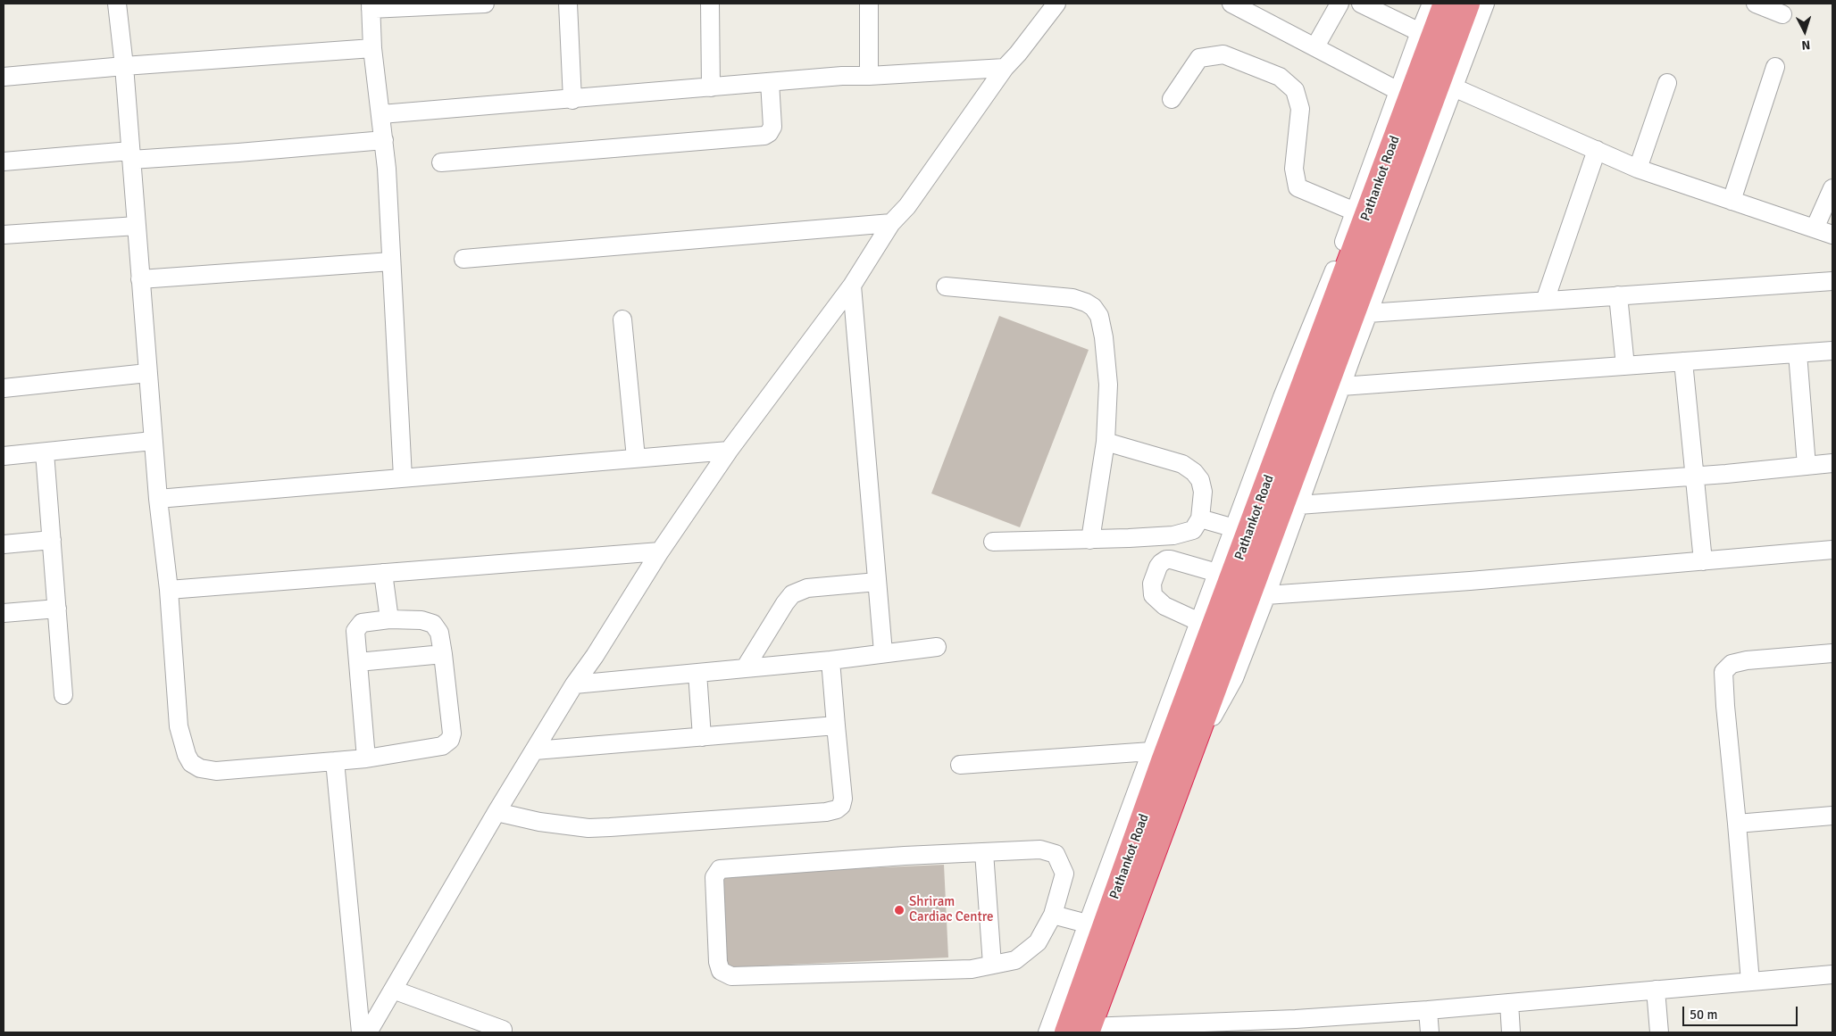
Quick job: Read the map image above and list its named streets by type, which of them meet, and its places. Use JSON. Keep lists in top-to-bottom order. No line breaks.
{"streets":{"highway":["Pathankot Road"]},"places":["Shriram Cardiac Centre"],"scale_bar":"50 m","north":"bottom"}
